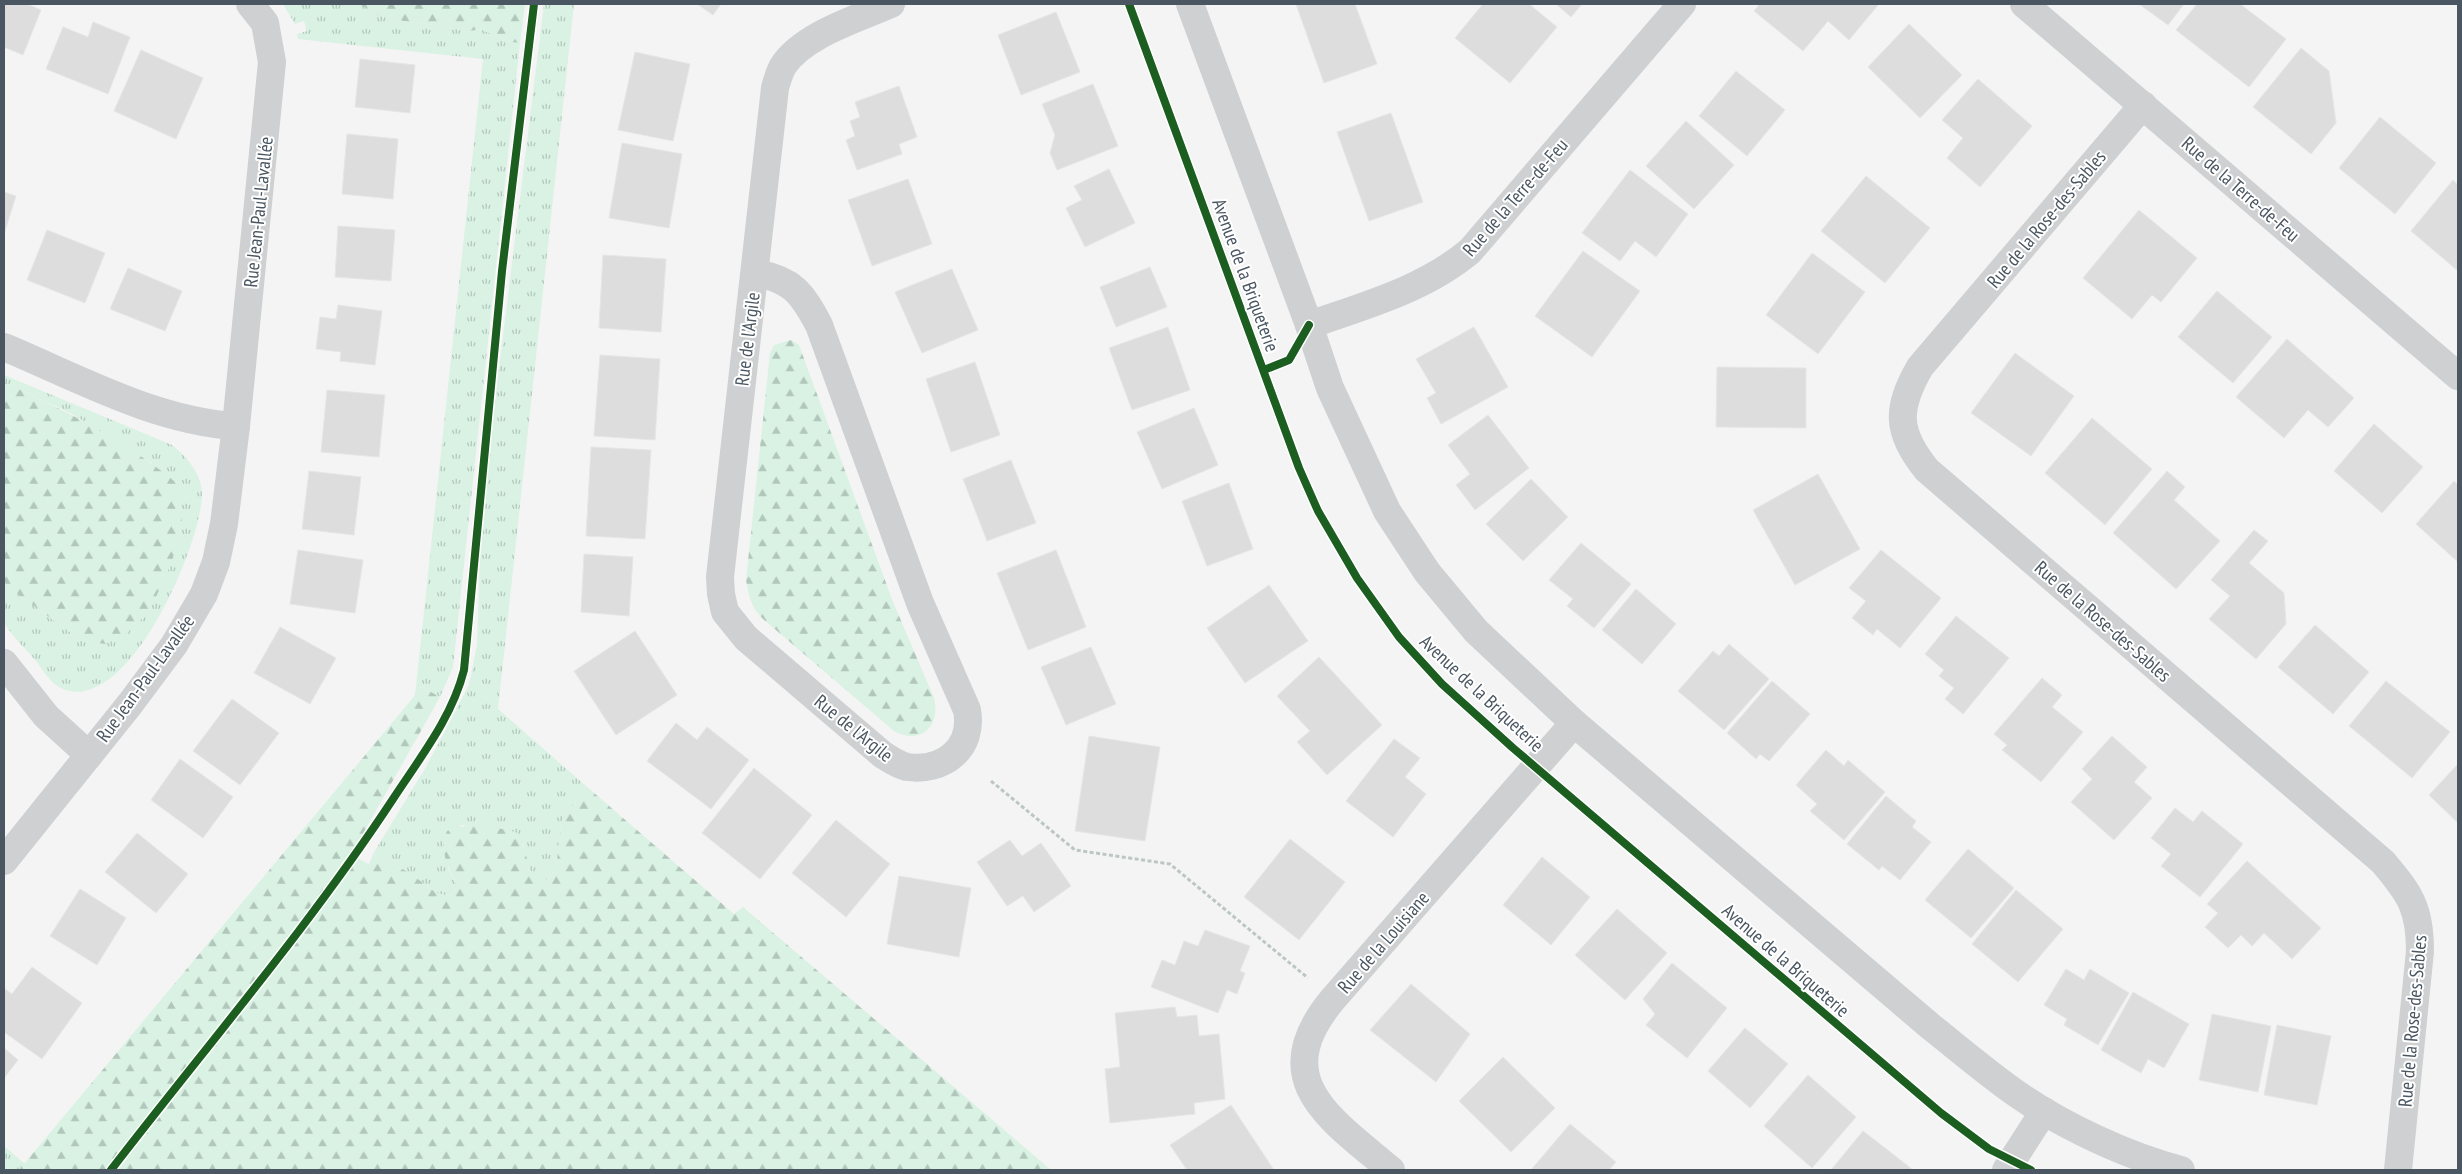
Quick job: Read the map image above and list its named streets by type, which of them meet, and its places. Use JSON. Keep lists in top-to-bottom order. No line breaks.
{"streets":{"street":["Rue de la Terre-de-Feu","Rue Jean-Paul-Lavallée","Rue de la Rose-des-Sables","Rue de l'Argile","Rue de la Louisiane"],"cycle path":["Avenue de la Briqueterie"]},"crossings":[["Rue de la Terre-de-Feu","Rue de la Rose-des-Sables"]]}
